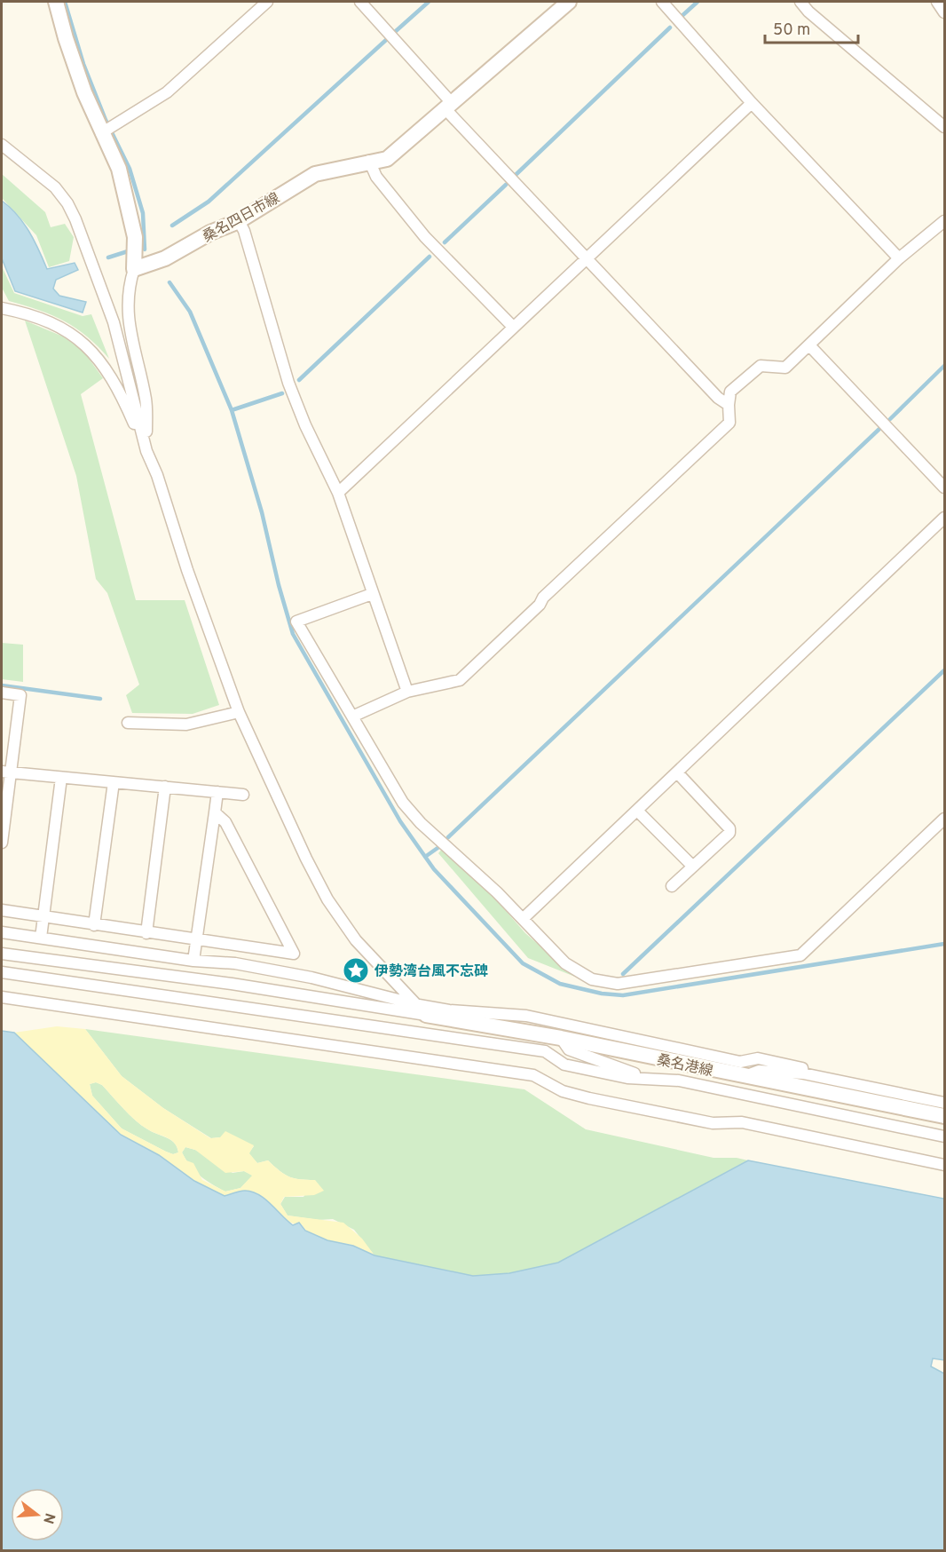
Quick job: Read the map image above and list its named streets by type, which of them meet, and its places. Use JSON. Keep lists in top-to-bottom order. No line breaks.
{"streets":{"main road":["桑名四日市線","桑名港線"]},"places":{"place":["伊勢湾台風不忘碑"]},"scale_bar":"50 m","north":"right"}
